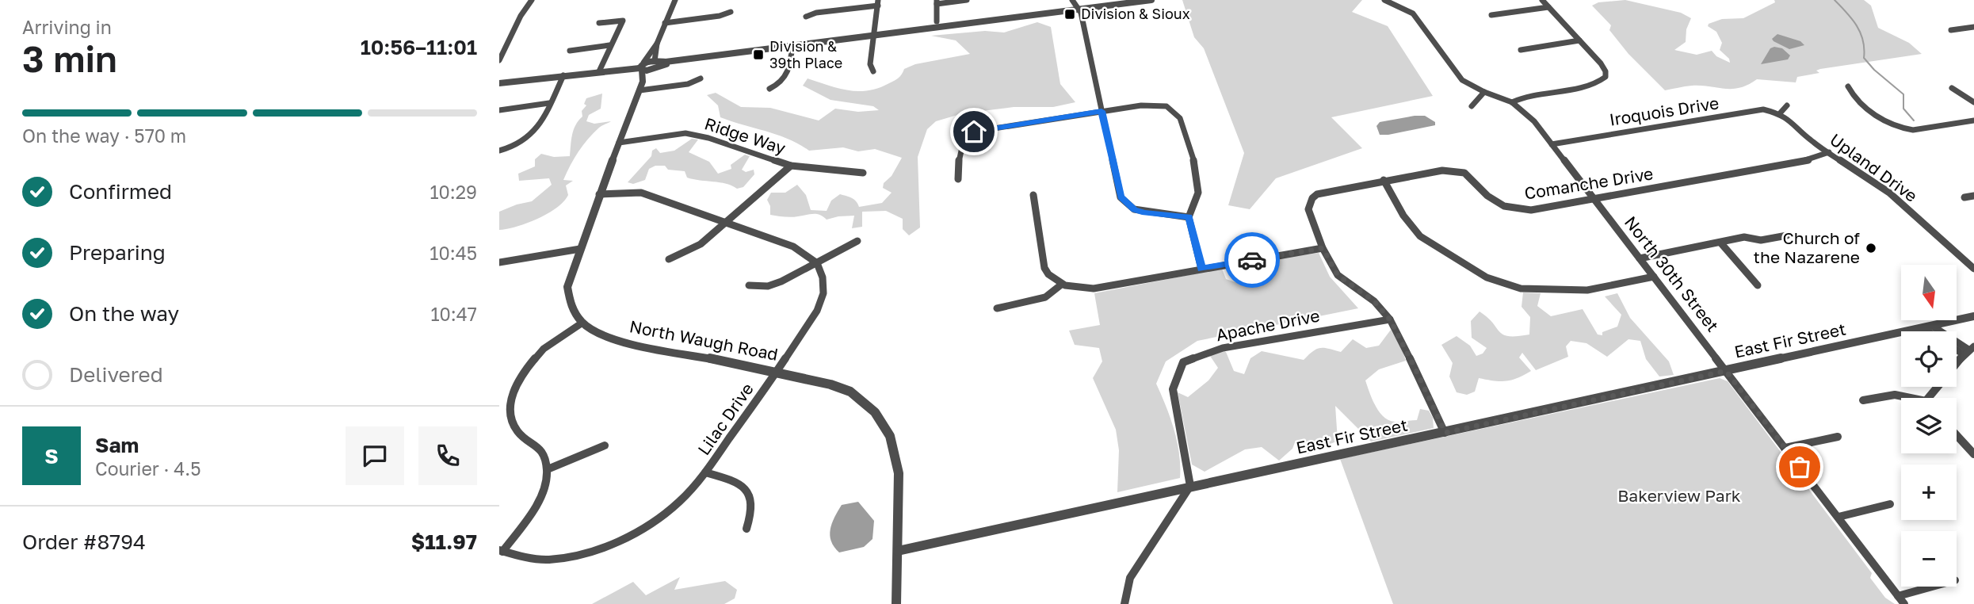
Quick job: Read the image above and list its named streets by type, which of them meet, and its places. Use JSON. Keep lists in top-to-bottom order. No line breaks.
{"streets":{"street":["Iroquois Drive","Ridge Way","Upland Drive","Comanche Drive","North 30th Street","Apache Drive","North Waugh Road","East Fir Street","Lilac Drive"]},"crossings":[["Iroquois Drive","Upland Drive"],["Iroquois Drive","North 30th Street"],["Upland Drive","Comanche Drive"],["Comanche Drive","North 30th Street"],["Comanche Drive","Apache Drive"],["Comanche Drive","East Fir Street"],["North 30th Street","East Fir Street"],["Apache Drive","East Fir Street"],["North Waugh Road","East Fir Street"],["North Waugh Road","Lilac Drive"]],"parks":["Bakerview Park"],"places":{"transit":["Division & Sioux","Division & 39th Place"],"other":["Church of the Nazarene"]},"north":"bottom","page":{"heading":["3 min","Arriving in","10:56–11:01"],"panel":["Sam","Courier · 4.5","Order #8794","$11.97"],"bar":"On the way · 570 m","list":[["Confirmed","10:29"],["Preparing","10:45"],["On the way","10:47"],"Delivered"],"map_buttons":["+","−"],"round":"S"}}
